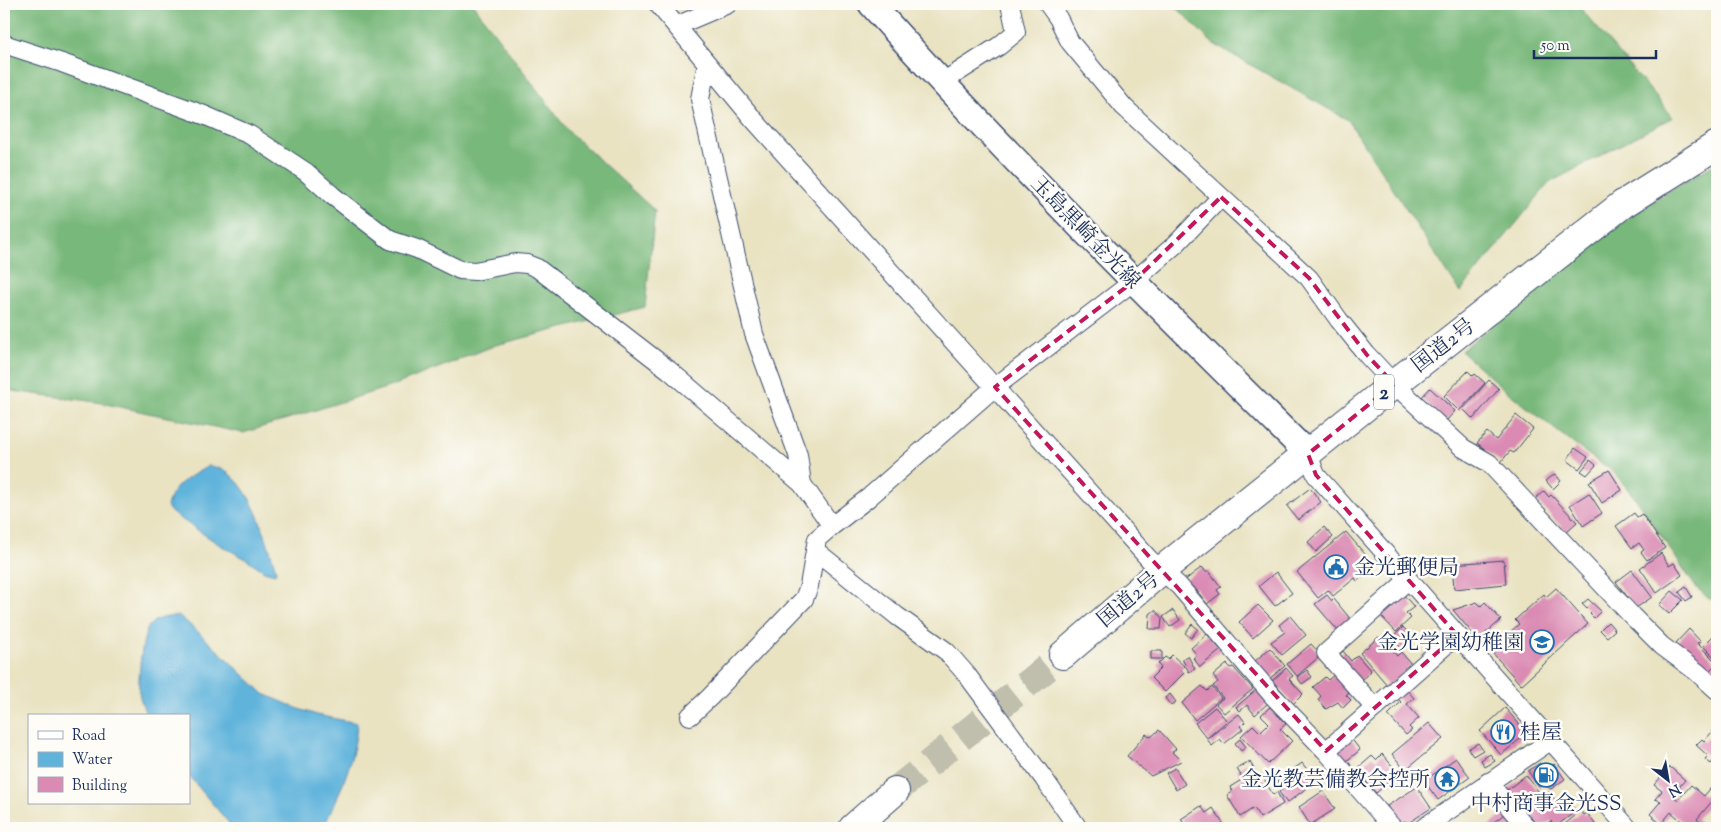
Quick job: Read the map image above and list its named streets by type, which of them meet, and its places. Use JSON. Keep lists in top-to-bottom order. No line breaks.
{"streets":{"highway":["国道2号","2"],"main road":["玉島黒崎金光線"]},"crossings":[["玉島黒崎金光線","国道2号"]],"places":{"public building":["金光郵便局"],"school or university":["金光学園幼稚園"],"restaurant":["桂屋"],"fuel station":["中村商事金光SS"],"temple":["金光教芸備教会控所"]},"legend":["Road","Water","Building"],"scale_bar":"50 m","north":"bottom right"}
